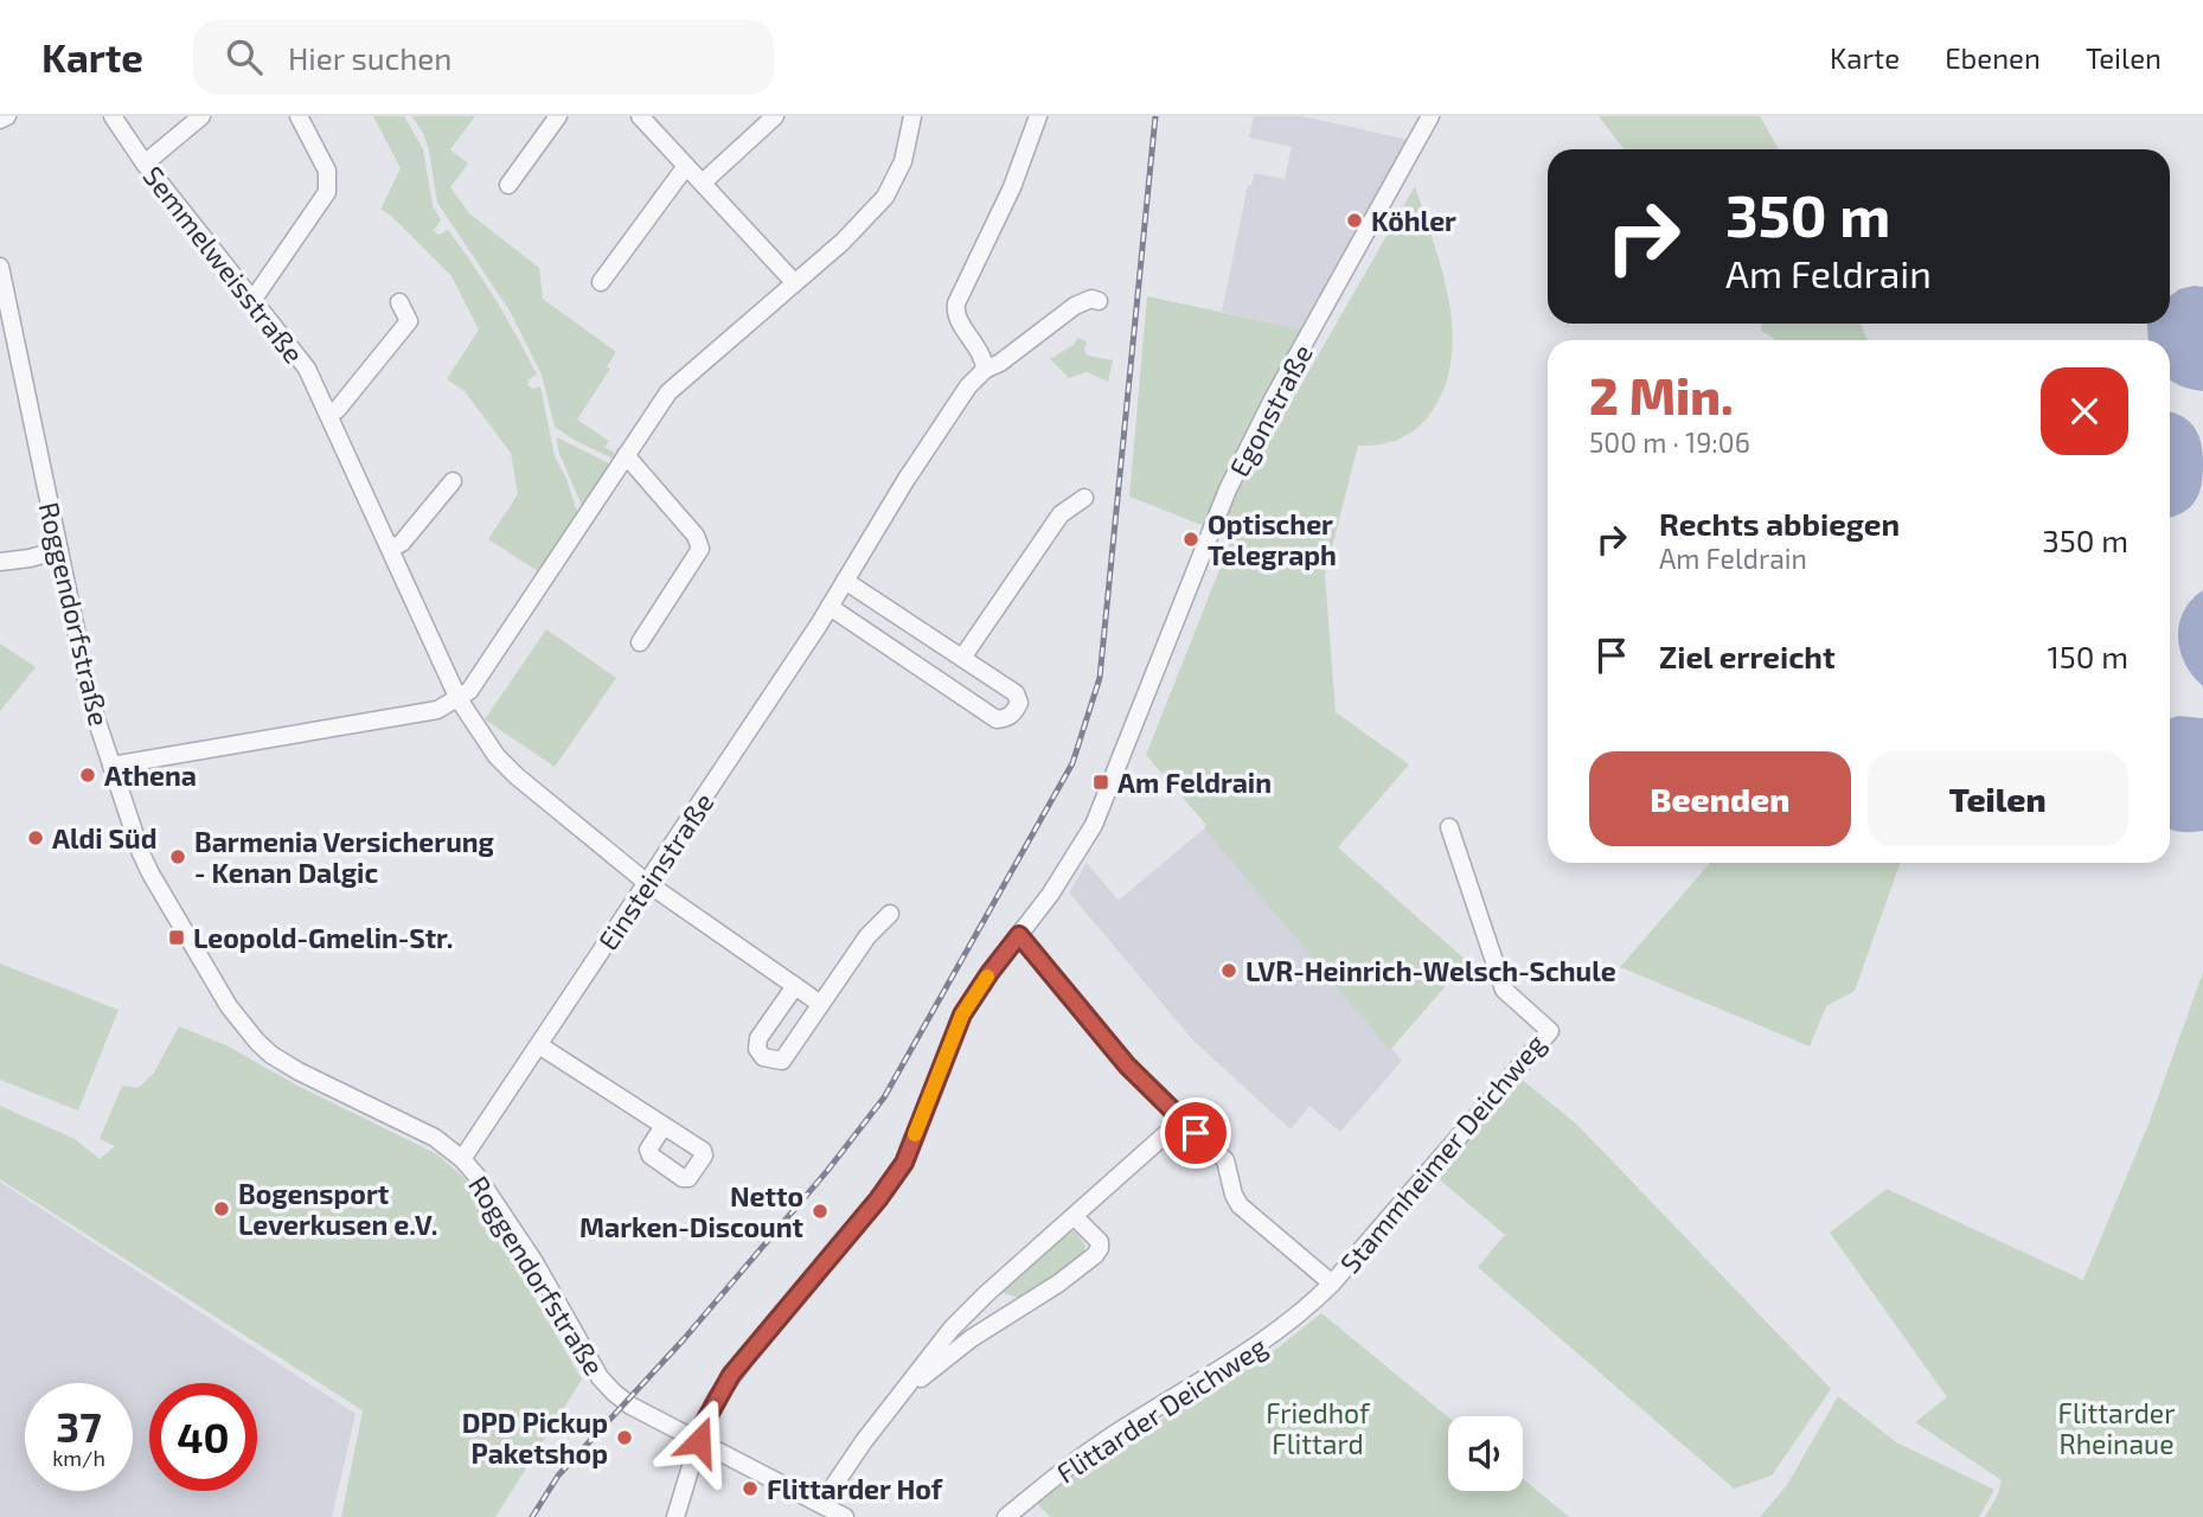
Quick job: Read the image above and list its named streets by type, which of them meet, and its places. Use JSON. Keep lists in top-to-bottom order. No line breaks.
{"streets":{"street":["Semmelweisstraße","Egonstraße","Roggendorfstraße","Einsteinstraße","Stammheimer Deichweg","Flittarder Deichweg"]},"crossings":[["Semmelweisstraße","Einsteinstraße"],["Egonstraße","Roggendorfstraße"],["Roggendorfstraße","Einsteinstraße"],["Stammheimer Deichweg","Flittarder Deichweg"]],"parks":["Friedhof Flittard","Flittarder Rheinaue"],"places":{"other":["Köhler","Optischer Telegraph","Athena","Aldi Süd","Barmenia Versicherung - Kenan Dalgic","LVR-Heinrich-Welsch-Schule","Bogensport Leverkusen e.V.","Netto Marken-Discount","DPD Pickup Paketshop","Flittarder Hof"],"transit":["Am Feldrain","Leopold-Gmelin-Str."]},"page":{"header":"Karte","search":"Hier suchen","nav":["Karte","Ebenen","Teilen"],"turn":["350 m","Am Feldrain"],"heading":["2 Min.","500 m · 19:06"],"list":[{"name":"Rechts abbiegen","note":"Am Feldrain","value":"350 m"},{"name":"Ziel erreicht","value":"150 m"}],"buttons":["Beenden","Teilen"],"speed":"37 km/h","limit":"40"}}
